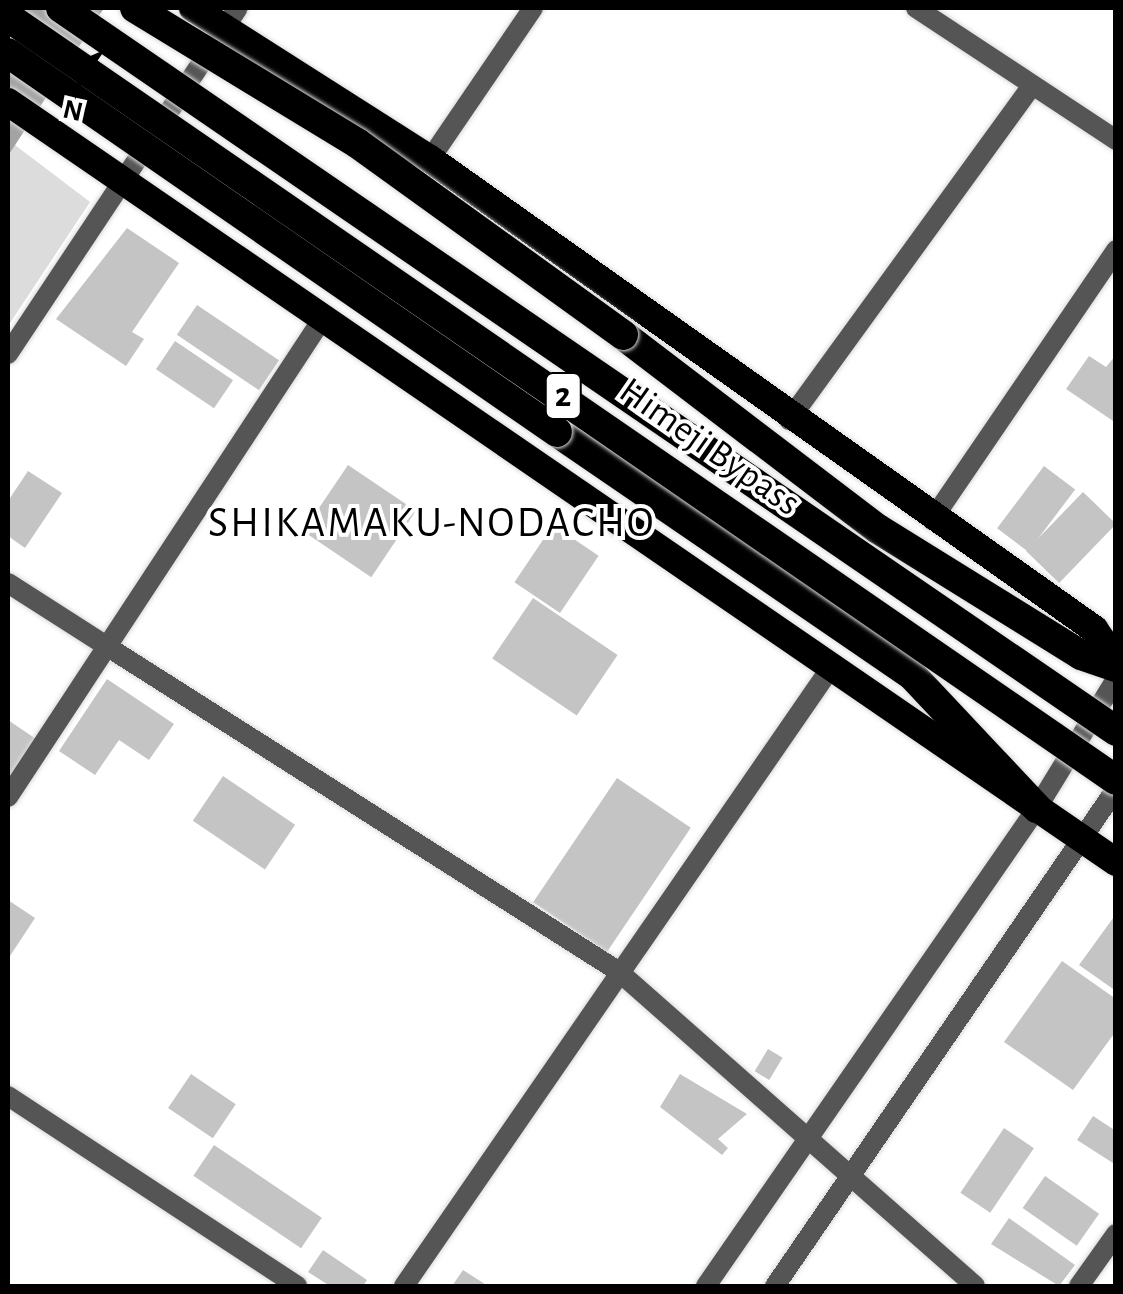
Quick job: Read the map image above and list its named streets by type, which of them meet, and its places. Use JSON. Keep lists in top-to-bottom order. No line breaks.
{"streets":{"highway":["2","Himeji Bypass"]},"districts":["SHIKAMAKU-NODACHO"],"north":"bottom"}
